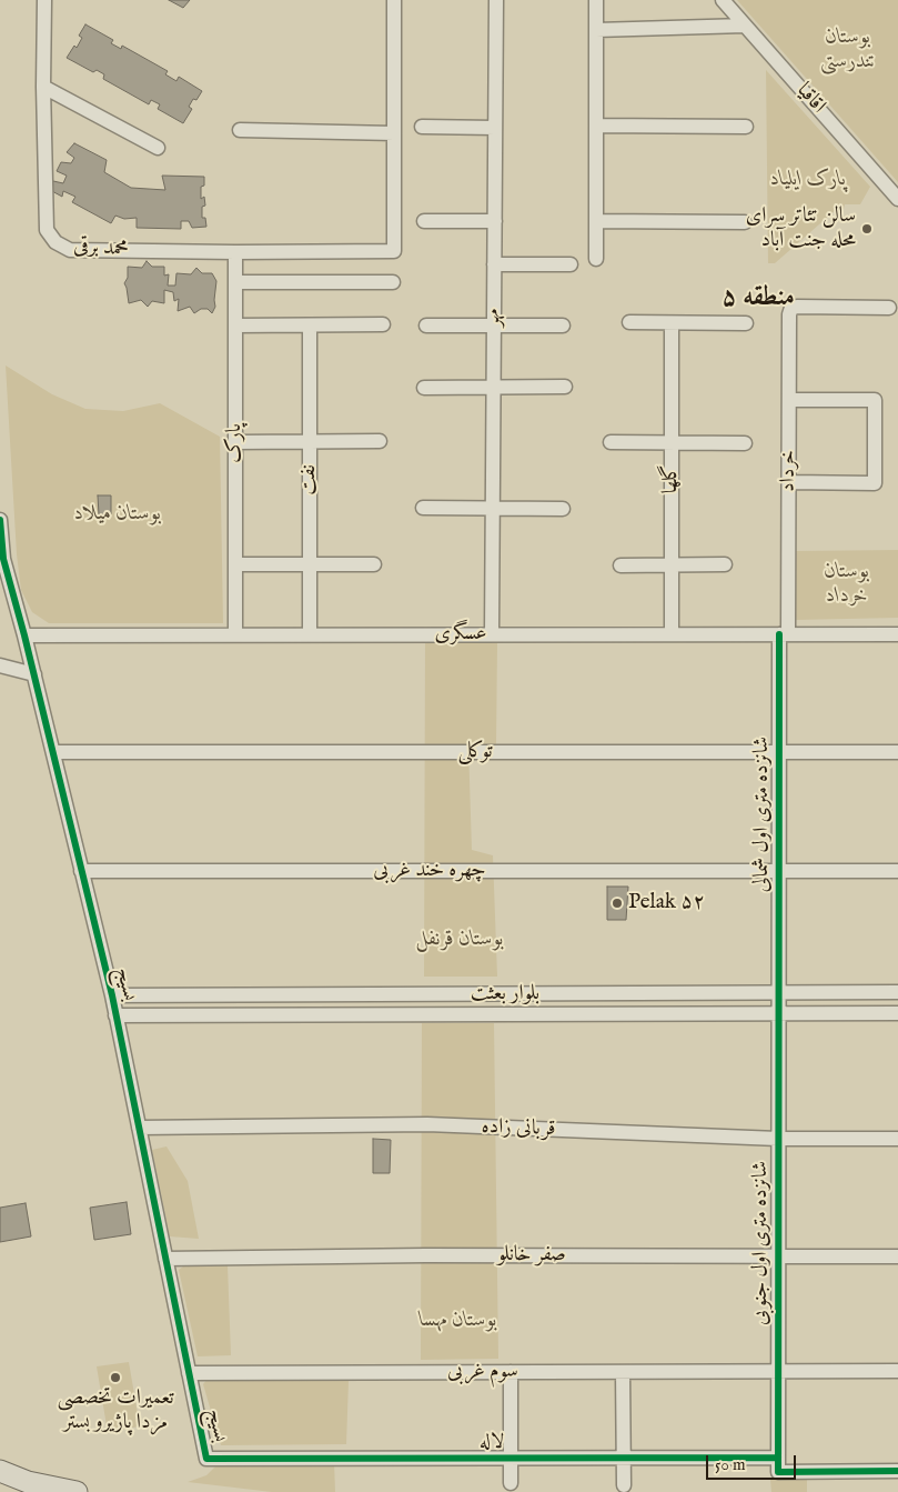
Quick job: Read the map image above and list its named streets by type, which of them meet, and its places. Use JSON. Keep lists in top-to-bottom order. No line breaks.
{"streets":{"street":["اقاقیا","محمد برقی","مهر","پارک","خرداد","گلها","نفت","عسگری","توکلی","شانزده متری اول شمالی","چهره خند غربی","بسیج","بلوار بعثت","قربانی زاده","شانزده متری اول جنوبی","صفر خانلو","سوم غربی","لاله"]},"crossings":[["محمد برقی","پارک"],["مهر","عسگری"],["پارک","عسگری"],["خرداد","عسگری"],["خرداد","شانزده متری اول شمالی"],["گلها","عسگری"],["نفت","عسگری"],["عسگری","شانزده متری اول شمالی"],["عسگری","بسیج"],["توکلی","شانزده متری اول شمالی"],["توکلی","بسیج"],["شانزده متری اول شمالی","چهره خند غربی"],["شانزده متری اول شمالی","بلوار بعثت"],["شانزده متری اول شمالی","شانزده متری اول جنوبی"],["چهره خند غربی","بسیج"],["بسیج","بلوار بعثت"],["بسیج","قربانی زاده"],["بسیج","صفر خانلو"],["بسیج","سوم غربی"],["بسیج","لاله"],["بلوار بعثت","شانزده متری اول جنوبی"],["قربانی زاده","شانزده متری اول جنوبی"],["شانزده متری اول جنوبی","صفر خانلو"],["شانزده متری اول جنوبی","سوم غربی"],["شانزده متری اول جنوبی","لاله"]],"districts":["منطقه ۵"],"parks":["بوستان تندرستی","پارک ایلیاد","بوستان میلاد","بوستان خرداد","بوستان قرنفل","بوستان مهسا"],"places":["سالن تئاتر سرای محله جنت آباد","Pelak ۵۲","تعمیرات تخصصی مزدا پاژیرو بستر"],"scale_bar":"50 m"}
